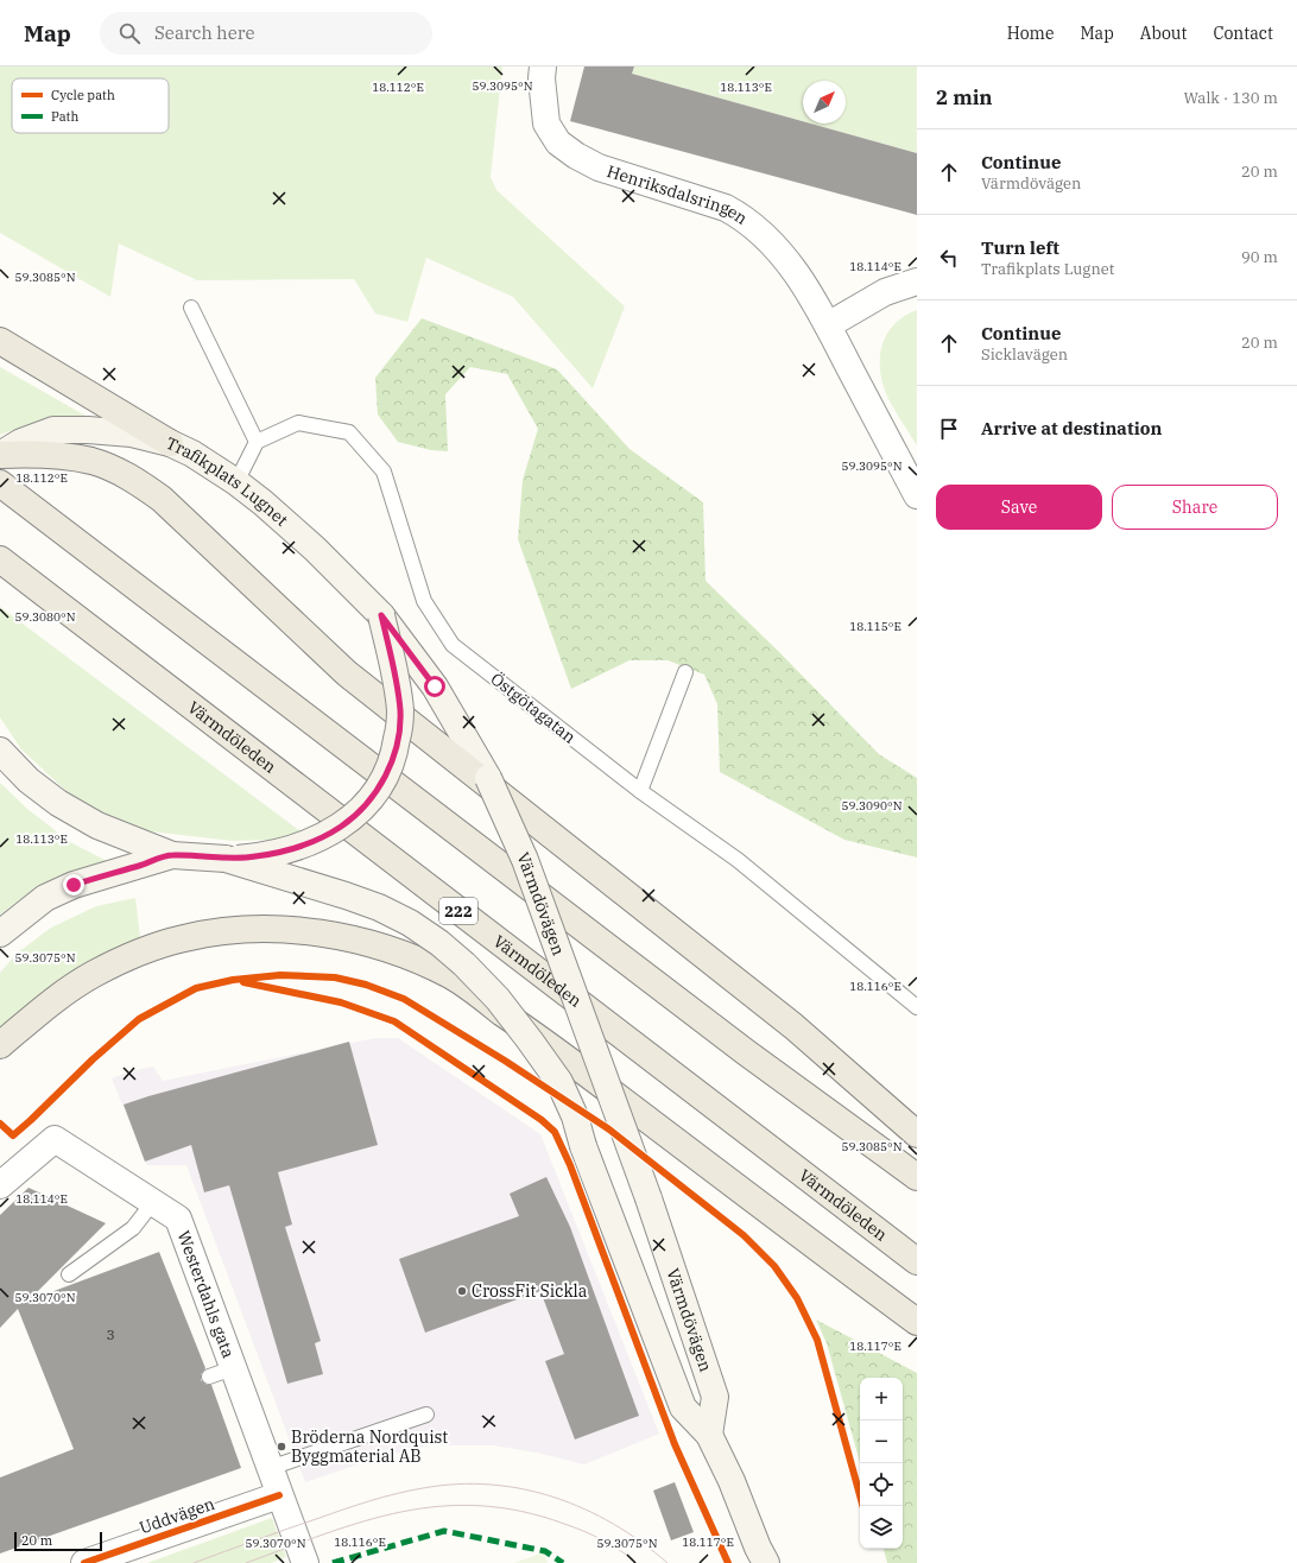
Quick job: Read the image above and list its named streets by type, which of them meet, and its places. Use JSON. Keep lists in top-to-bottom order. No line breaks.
{"streets":{"main road":["Trafikplats Lugnet","Värmdöleden","Värmdövägen","222"],"street":["Henriksdalsringen","Westerdahls gata","Uddvägen"],"lane":["Östgötagatan"]},"crossings":[["Trafikplats Lugnet","Värmdövägen"],["Westerdahls gata","Uddvägen"]],"places":["CrossFit Sickla","Bröderna Nordquist Byggmaterial AB"],"house_numbers":["3"],"legend":["Cycle path","Path"],"scale_bar":"20 m","north":"top right","page":{"header":"Map","search":"Search here","nav":["Home","Map","About","Contact"],"heading":["2 min","Walk · 130 m"],"list":[["Continue","Värmdövägen","20 m"],["Turn left","Trafikplats Lugnet","90 m"],["Continue","Sicklavägen","20 m"],"Arrive at destination"],"buttons":["Save","Share"],"map_buttons":["+","−"],"scale":"20 m"},"coordinates":["59.3095°N","18.112°E","18.113°E","18.114°E","59.3085°N","59.3080°N","18.115°E","59.3090°N","59.3075°N","18.116°E","59.3070°N","18.117°E"]}
